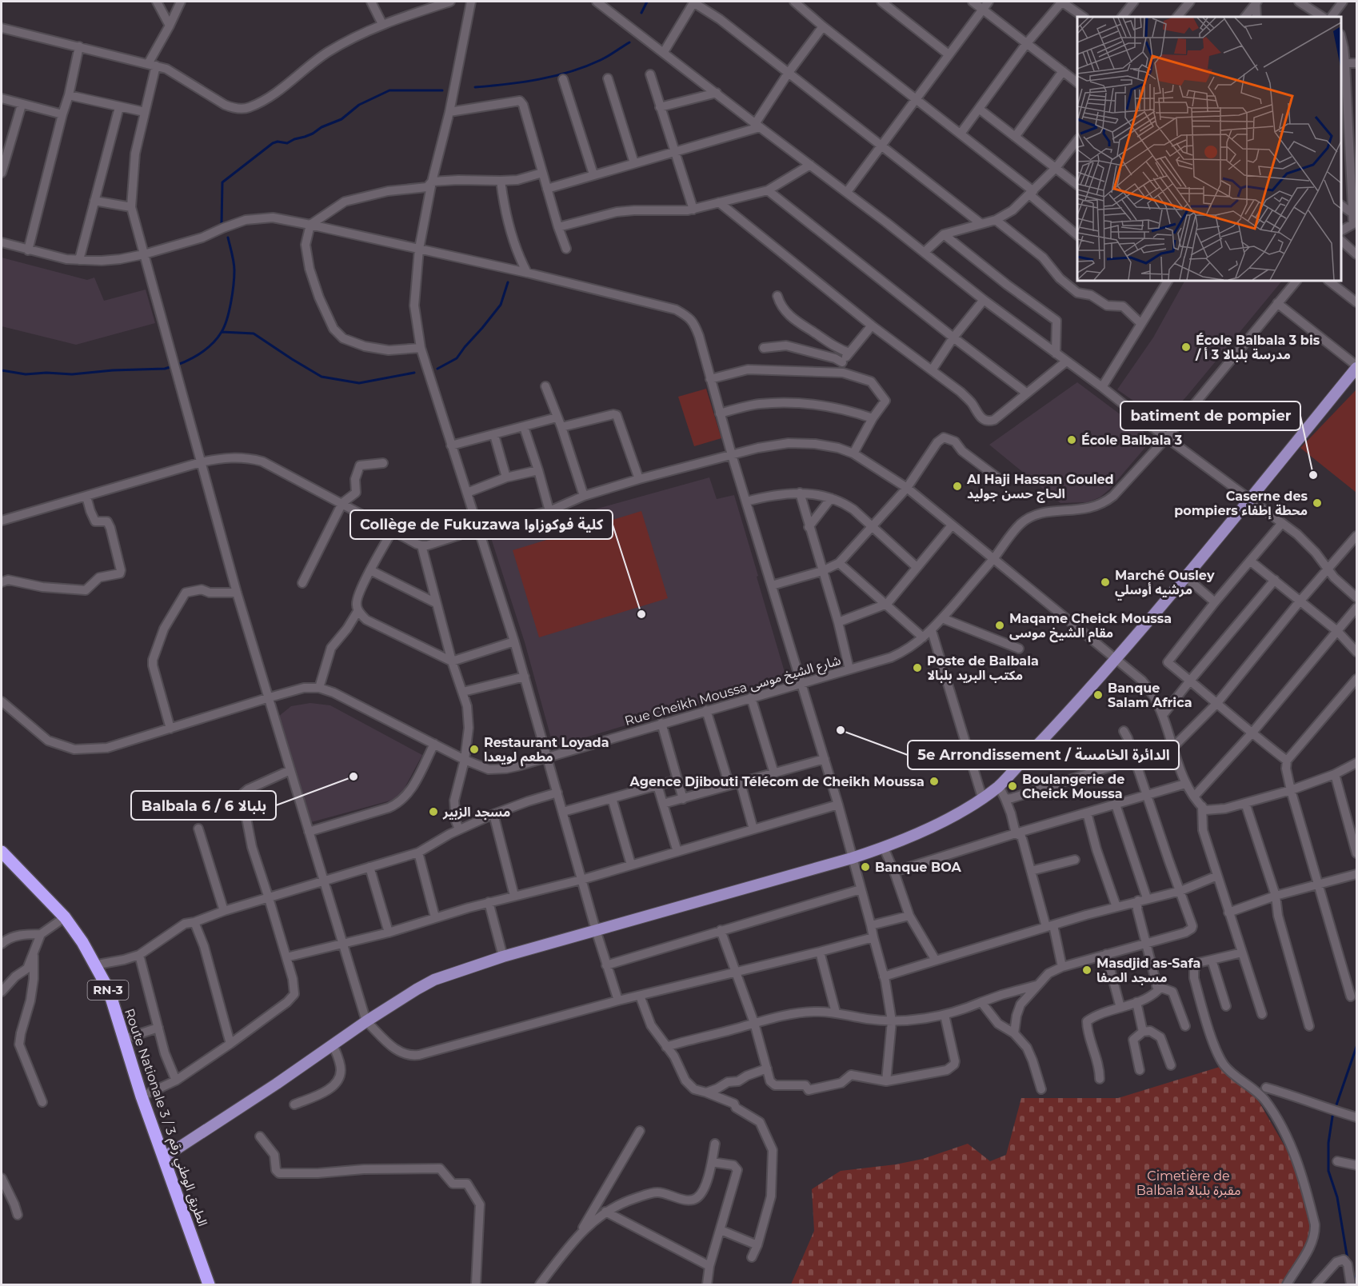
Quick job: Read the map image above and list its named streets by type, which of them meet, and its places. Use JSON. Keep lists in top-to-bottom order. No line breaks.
{"streets":{"highway":["RN-3","Route Nationale 3 / الطريق الوطني رقم 3"],"street":["Rue Cheikh Moussa شارع الشيخ موسى"]},"parks":["Cimetière de Balbala مقبرة بلبالا"],"places":["École Balbala 3 bis / مدرسة بلبالا 3 أ","École Balbala 3","batiment de pompier","Al Haji Hassan Gouled الحاج حسن جوليد","Caserne des pompiers محطة إطفاء","Marché Ousley مرشيه أوسلي","Collège de Fukuzawa كلية فوكوزاوا","Maqame Cheick Moussa مقام الشيخ موسى","Poste de Balbala مكتب البريد بلبالا","Banque Salam Africa","5e Arrondissement / الدائرة الخامسة","Restaurant Loyada مطعم لويعدا","Balbala 6 / بلبالا 6","Agence Djibouti Télécom de Cheikh Moussa","Boulangerie de Cheick Moussa","مسجد الزبير","Banque BOA","Masdjid as-Safa مسجد الصفا"]}
